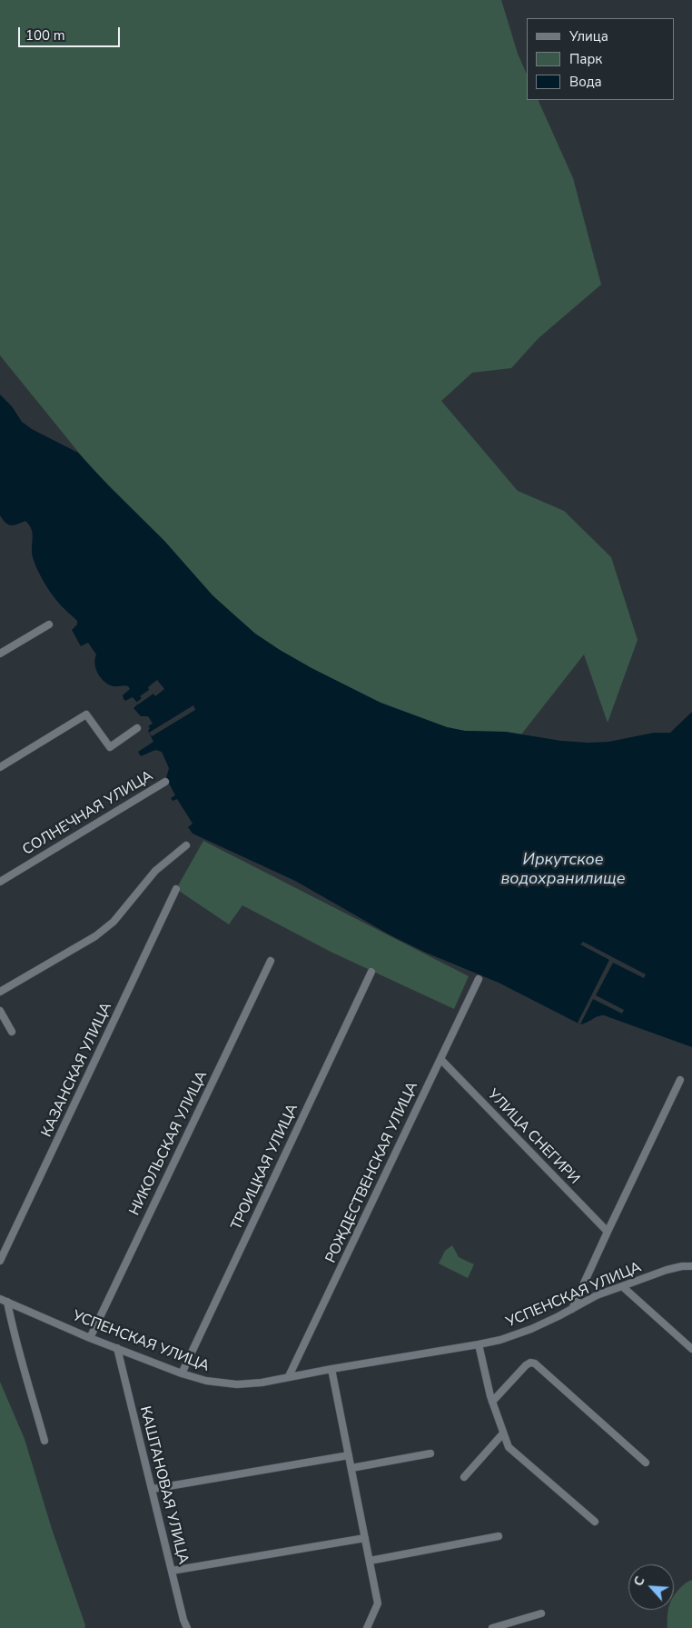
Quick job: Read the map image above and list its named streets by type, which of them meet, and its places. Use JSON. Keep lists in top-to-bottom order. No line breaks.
{"streets":{"street":["СОЛНЕЧНАЯ УЛИЦА","КАЗАНСКАЯ УЛИЦА","УЛИЦА СНЕГИРИ","НИКОЛЬСКАЯ УЛИЦА","ТРОИЦКАЯ УЛИЦА","РОЖДЕСТВЕНСКАЯ УЛИЦА","УСПЕНСКАЯ УЛИЦА","КАШТАНОВАЯ УЛИЦА"]},"crossings":[["УЛИЦА СНЕГИРИ","РОЖДЕСТВЕНСКАЯ УЛИЦА"],["НИКОЛЬСКАЯ УЛИЦА","УСПЕНСКАЯ УЛИЦА"],["ТРОИЦКАЯ УЛИЦА","УСПЕНСКАЯ УЛИЦА"],["РОЖДЕСТВЕНСКАЯ УЛИЦА","УСПЕНСКАЯ УЛИЦА"],["УСПЕНСКАЯ УЛИЦА","КАШТАНОВАЯ УЛИЦА"]],"water":["Иркутское водохранилище"],"legend":["Улица","Парк","Вода"],"scale_bar":"100 m","north":"top left"}
